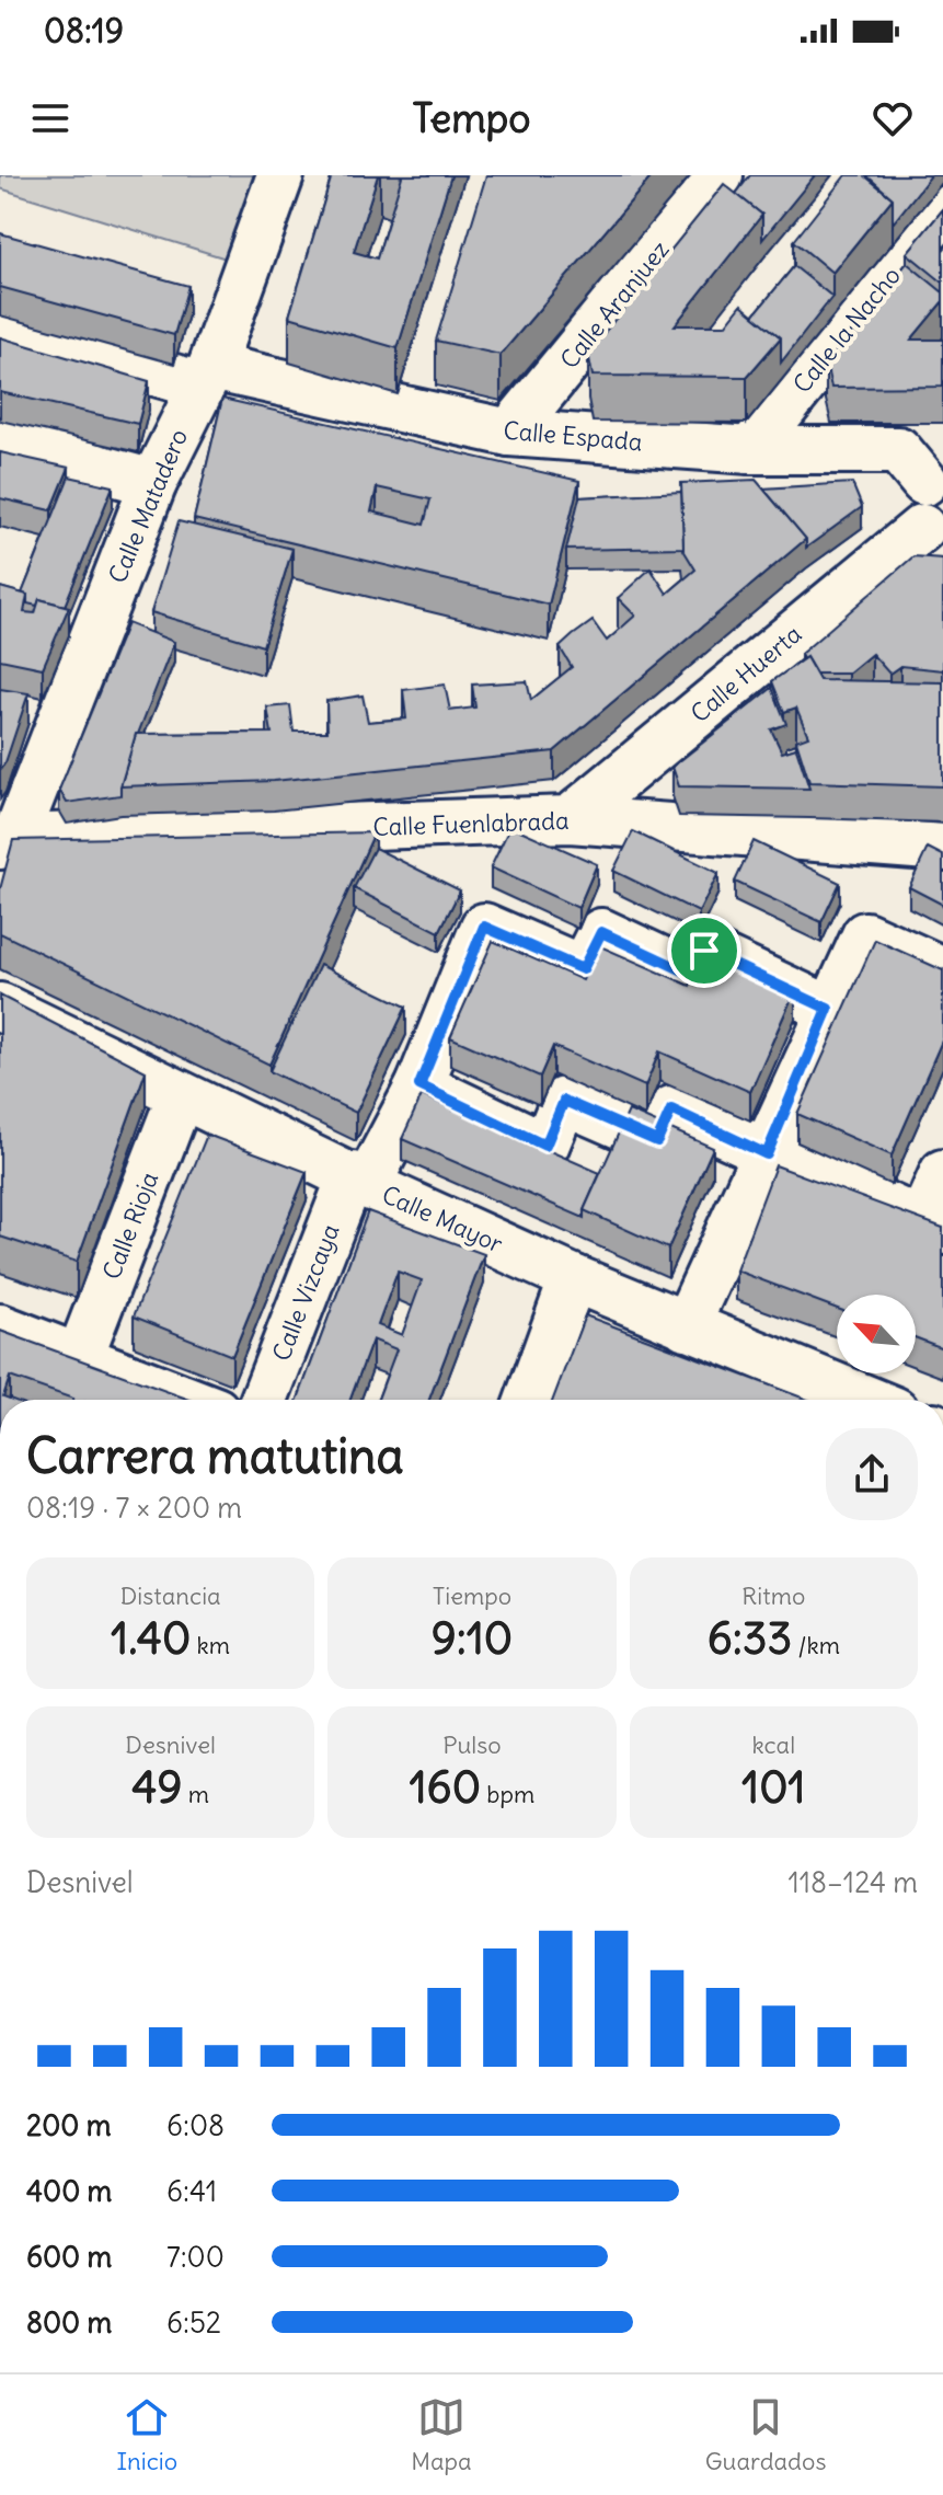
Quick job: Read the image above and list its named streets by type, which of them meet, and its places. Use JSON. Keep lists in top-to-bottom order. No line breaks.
{"streets":{"street":["Calle Aranjuez","Calle la Nacho","Calle Espada","Calle Matadero","Calle Huerta","Calle Fuenlabrada","Calle Mayor","Calle Rioja","Calle Vizcaya"]},"crossings":[["Calle Aranjuez","Calle Espada"],["Calle la Nacho","Calle Espada"],["Calle Espada","Calle Matadero"],["Calle Matadero","Calle Fuenlabrada"],["Calle Huerta","Calle Fuenlabrada"],["Calle Mayor","Calle Rioja"],["Calle Mayor","Calle Vizcaya"]],"north":"top left","page":{"status":"08:19","header":"Tempo","heading":["Carrera matutina","08:19 · 7 × 200 m"],"stats":[["Distancia","1.40 km"],["Tiempo","9:10"],["Ritmo","6:33 /km"],["Desnivel","49 m"],["Pulso","160 bpm"],["kcal","101"]],"chart":["Desnivel","118–124 m"],"list":[{"name":"200 m","note":"6:08"},{"name":"400 m","note":"6:41"},{"name":"600 m","note":"7:00"},{"name":"800 m","note":"6:52"}],"tabs":["Inicio","Mapa","Guardados"]}}
